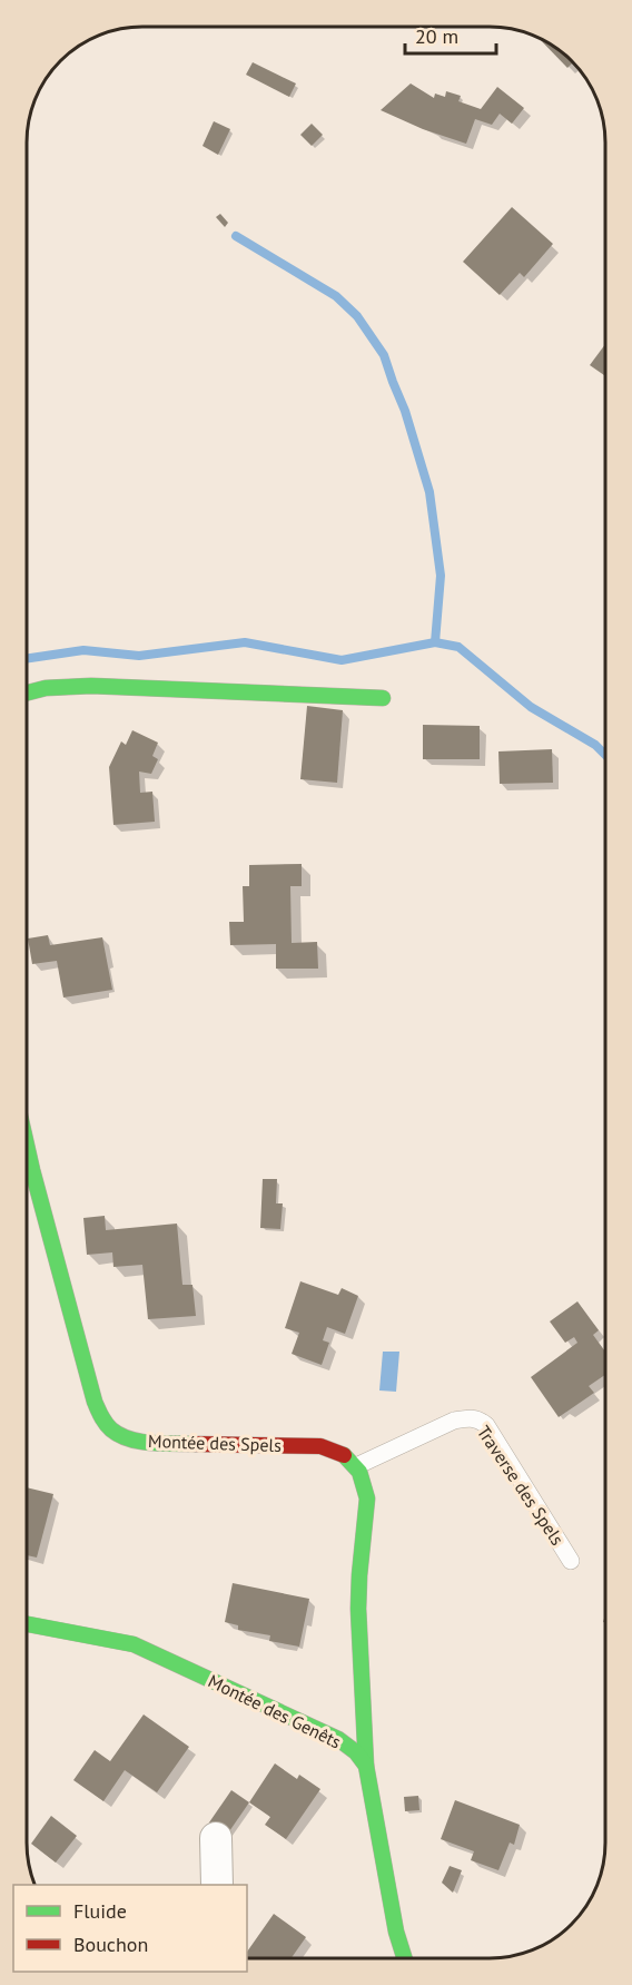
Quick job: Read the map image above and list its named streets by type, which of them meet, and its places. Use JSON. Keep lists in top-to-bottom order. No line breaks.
{"streets":{"street":["Montée des Spels","Montée des Genêts"],"lane":["Traverse des Spels"]},"crossings":[["Montée des Spels","Traverse des Spels"]],"legend":["Fluide","Bouchon"],"scale_bar":"20 m"}
